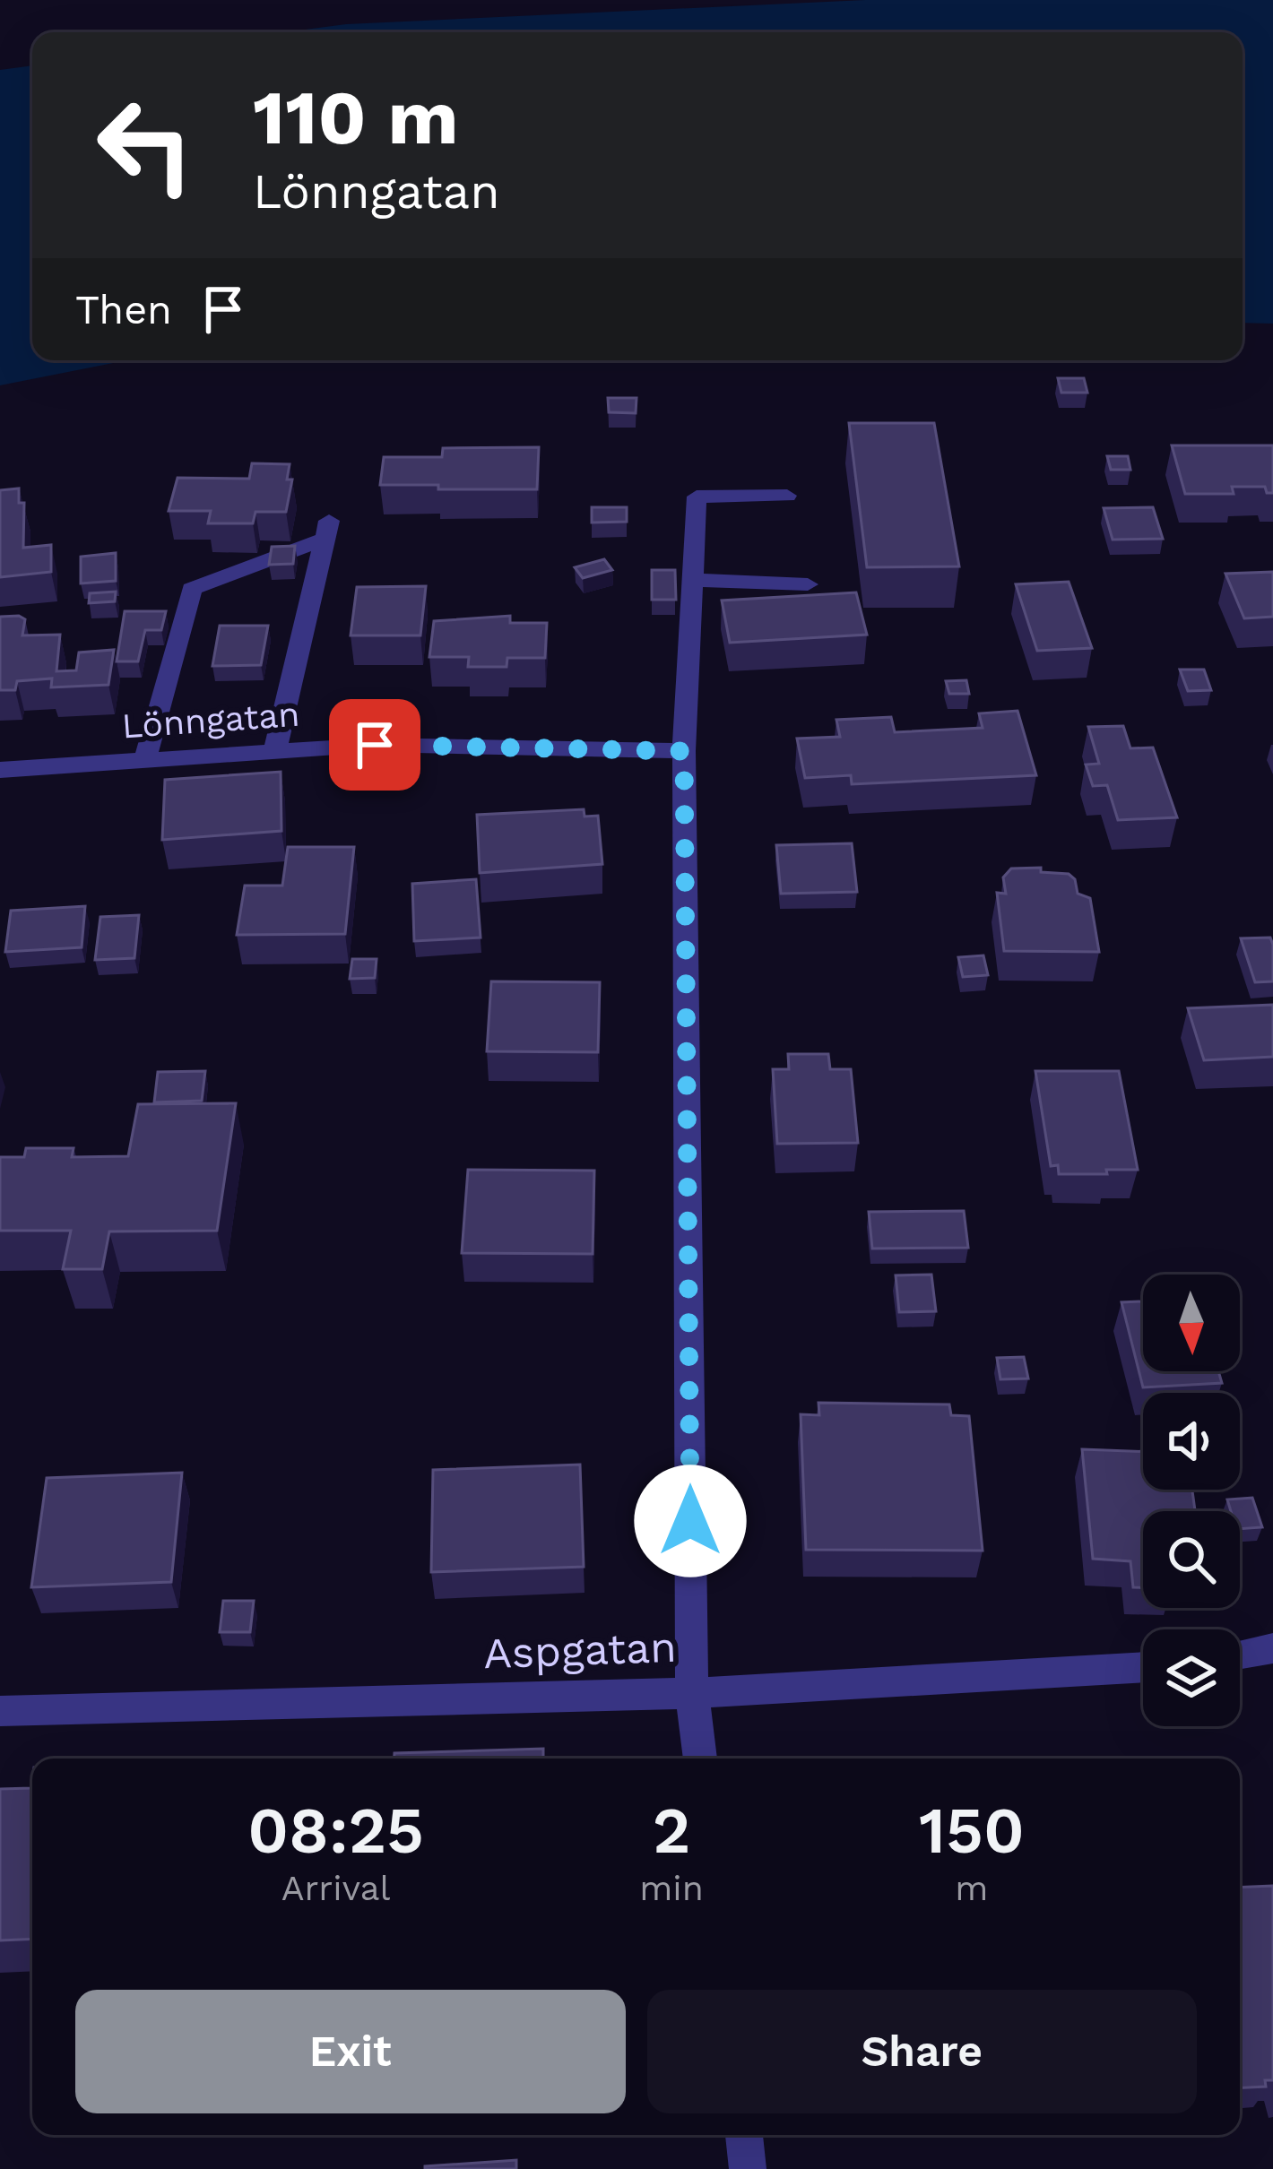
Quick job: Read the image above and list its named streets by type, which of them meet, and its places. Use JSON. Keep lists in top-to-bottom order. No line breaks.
{"streets":{"street":["Lönngatan","Aspgatan"]},"north":"bottom","page":{"turn":["110 m","Lönngatan"],"then":"Then","eta":["08:25","Arrival","2","min","150","m"],"buttons":["Exit","Share"]}}
